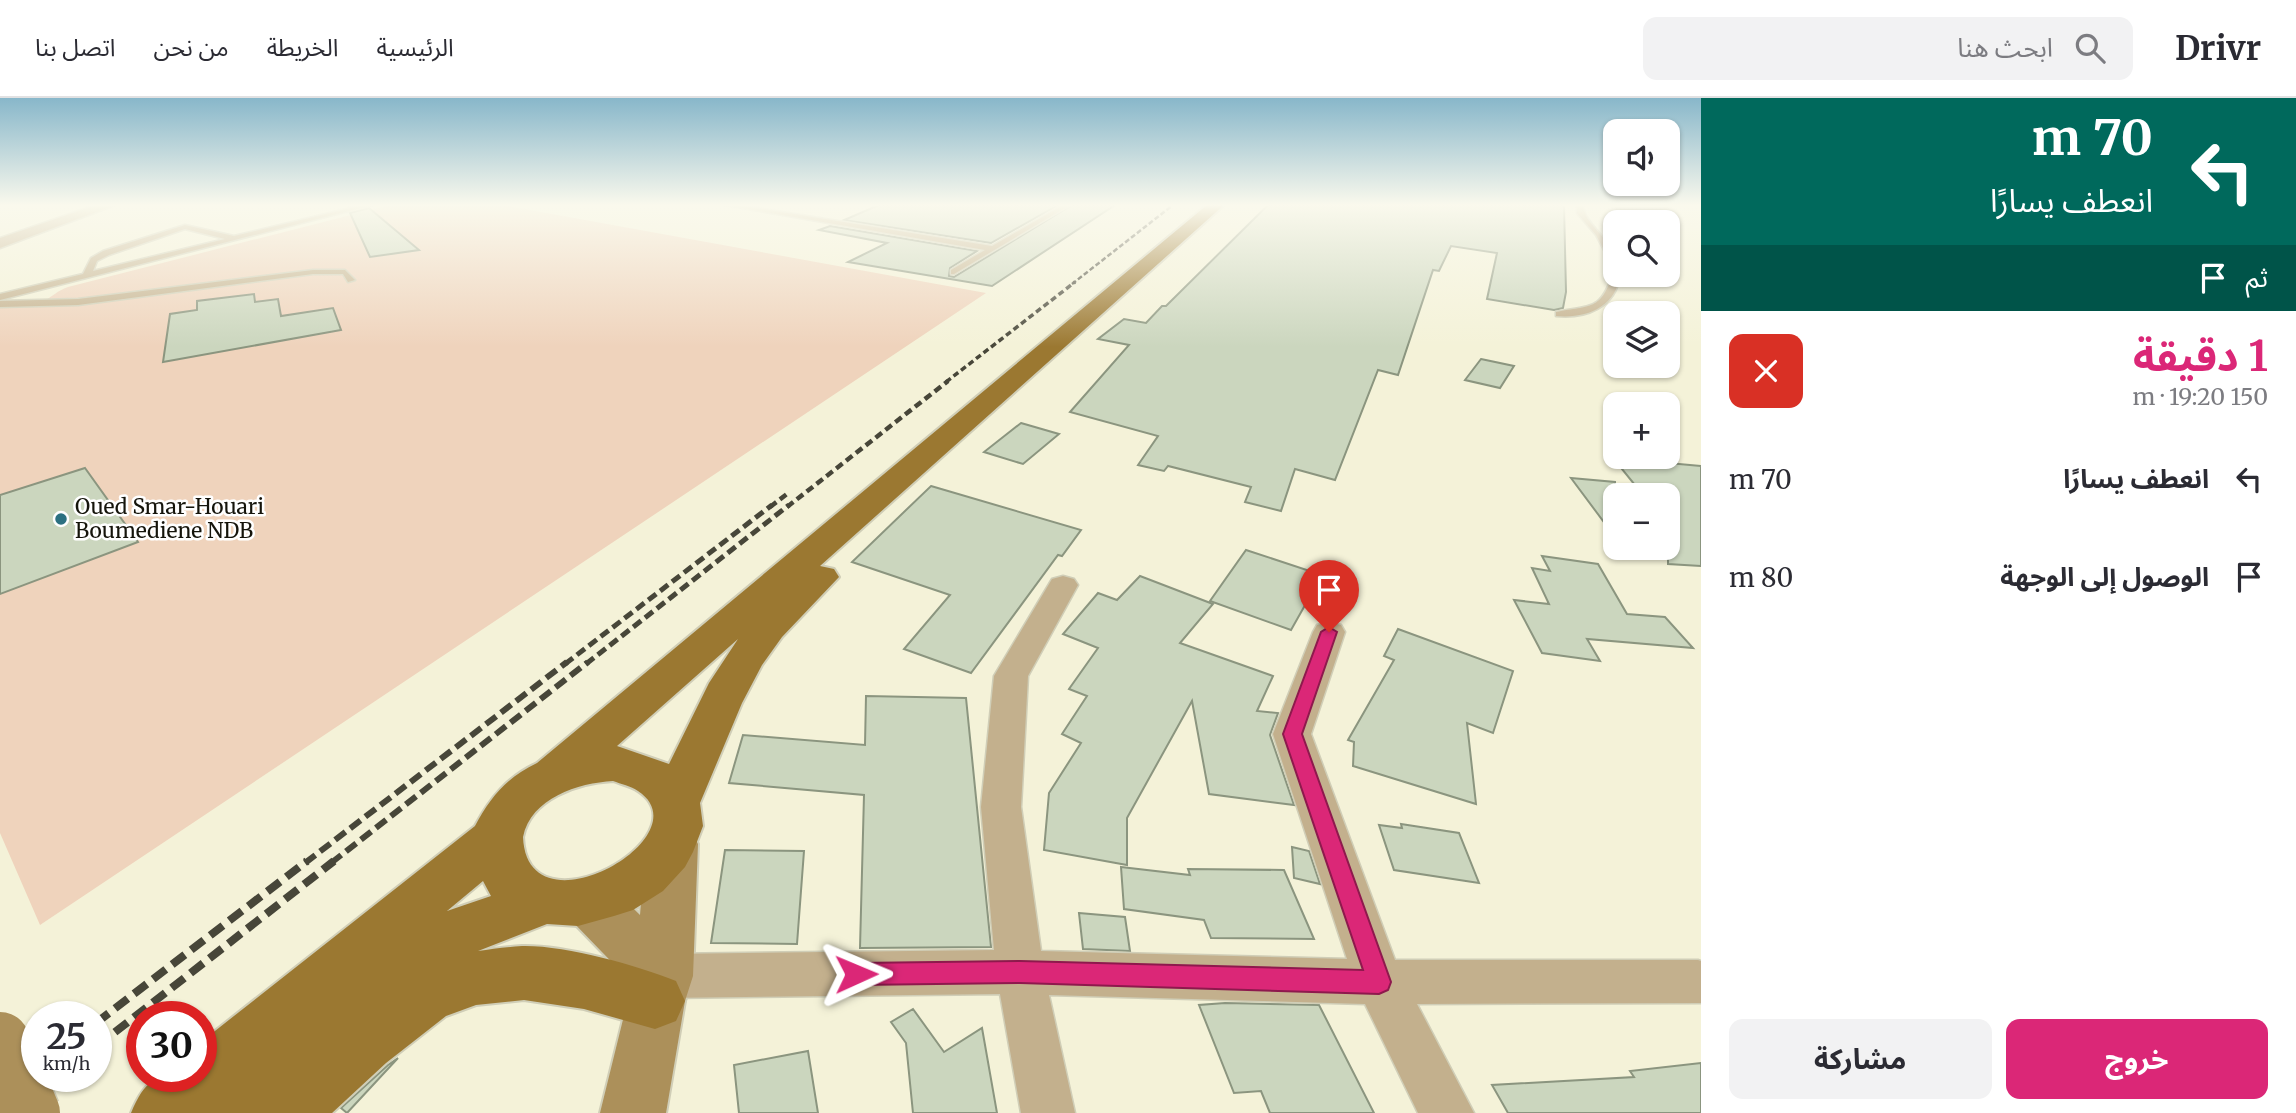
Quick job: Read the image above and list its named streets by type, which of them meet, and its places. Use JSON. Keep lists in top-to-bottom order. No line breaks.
{"places":["Oued Smar-Houari Boumediene NDB"],"page":{"header":"Drivr","search":"ابحث هنا","nav":["الرئيسية","الخريطة","من نحن","اتصل بنا"],"turn":["70 m","انعطف يسارًا"],"map_buttons":["+","−"],"then":"ثم","heading":["1 دقيقة","150 m · 19:20"],"list":[{"name":"انعطف يسارًا","value":"70 m"},{"name":"الوصول إلى الوجهة","value":"80 m"}],"speed":"25 km/h","limit":"30","buttons":["خروج","مشاركة"]}}
